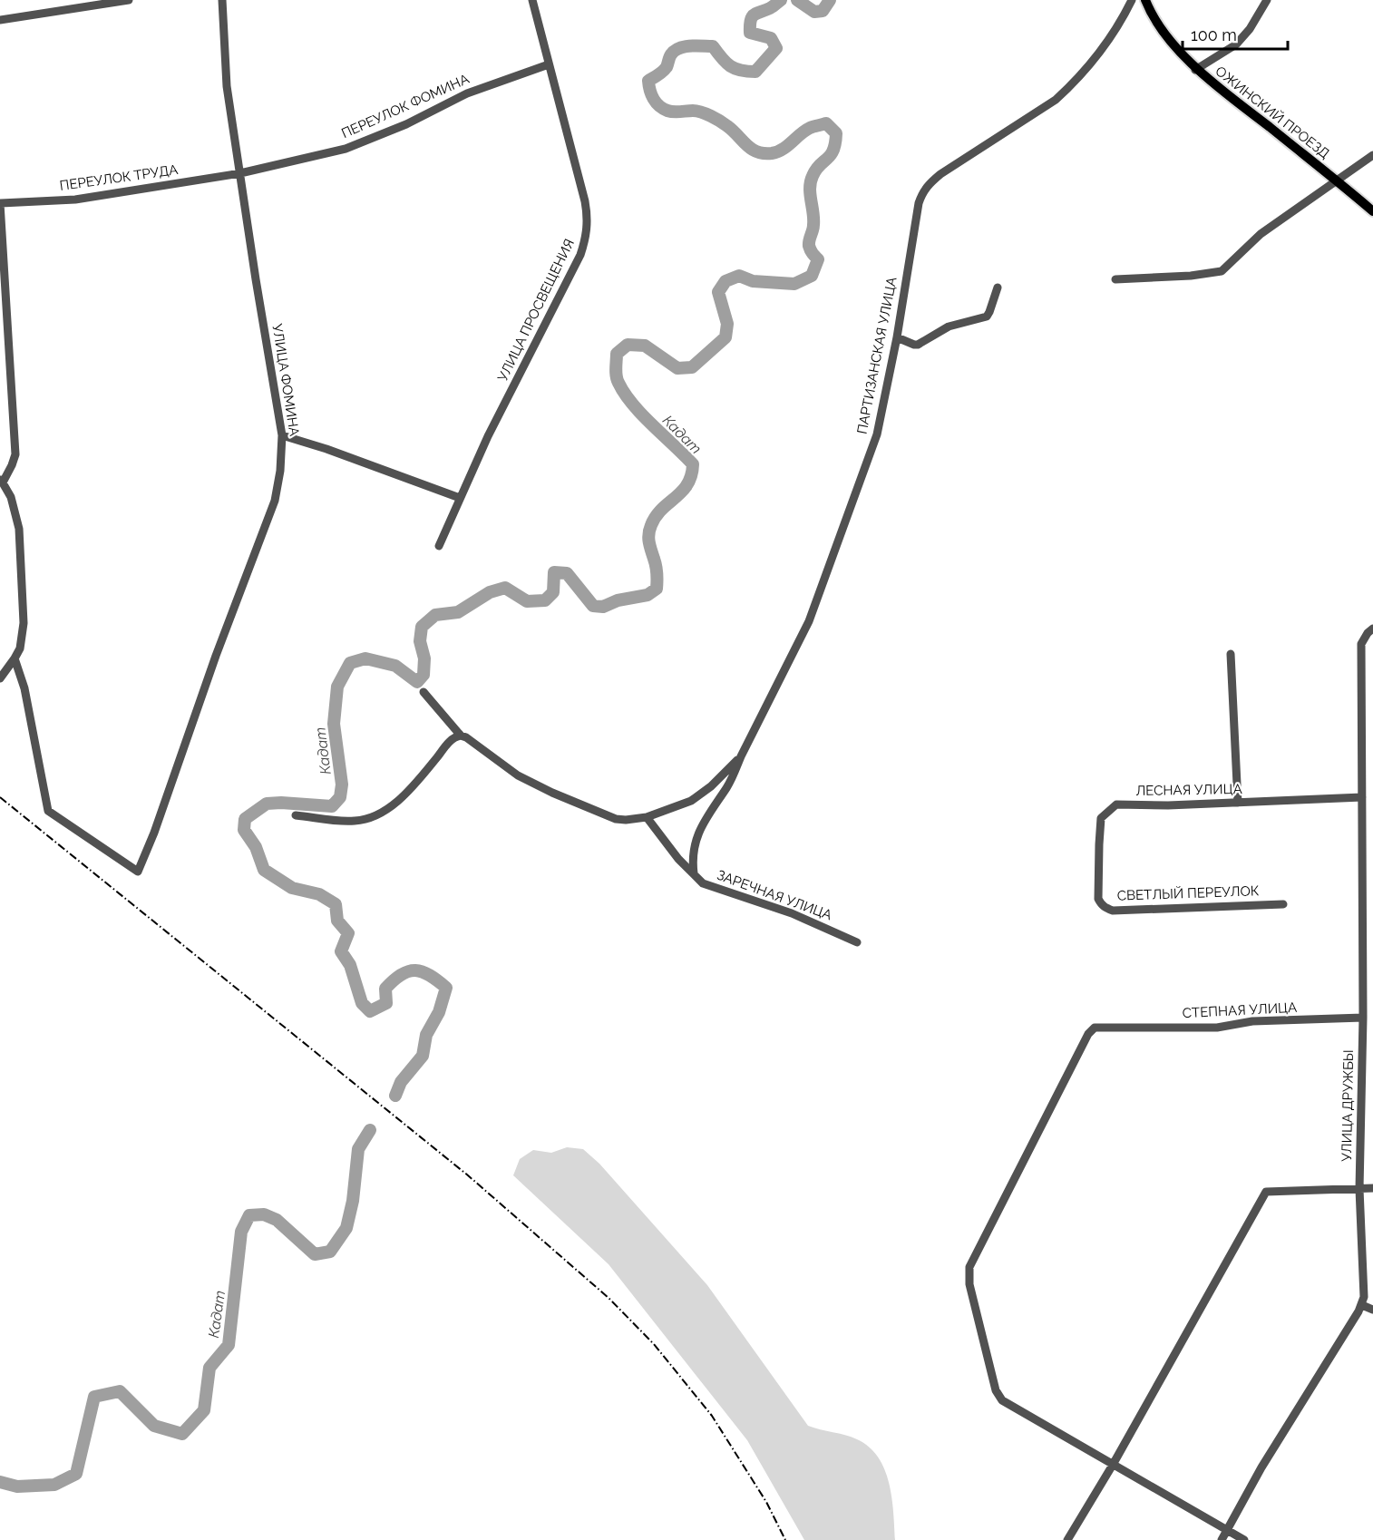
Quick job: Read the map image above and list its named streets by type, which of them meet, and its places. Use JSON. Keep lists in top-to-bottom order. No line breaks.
{"streets":{"main road":["ОЖИНСКИЙ ПРОЕЗД"],"street":["ПЕРЕУЛОК ФОМИНА","ПЕРЕУЛОК ТРУДА","УЛИЦА ПРОСВЕЩЕНИЯ","ПАРТИЗАНСКАЯ УЛИЦА","УЛИЦА ФОМИНА","ЛЕСНАЯ УЛИЦА","СВЕТЛЫЙ ПЕРЕУЛОК","ЗАРЕЧНАЯ УЛИЦА","СТЕПНАЯ УЛИЦА","УЛИЦА ДРУЖБЫ"]},"crossings":[["ПЕРЕУЛОК ФОМИНА","ПЕРЕУЛОК ТРУДА"],["ПЕРЕУЛОК ФОМИНА","УЛИЦА ПРОСВЕЩЕНИЯ"],["ПЕРЕУЛОК ФОМИНА","УЛИЦА ФОМИНА"],["ПЕРЕУЛОК ТРУДА","УЛИЦА ФОМИНА"],["ПАРТИЗАНСКАЯ УЛИЦА","ЗАРЕЧНАЯ УЛИЦА"],["ЛЕСНАЯ УЛИЦА","СВЕТЛЫЙ ПЕРЕУЛОК"],["ЛЕСНАЯ УЛИЦА","УЛИЦА ДРУЖБЫ"],["СТЕПНАЯ УЛИЦА","УЛИЦА ДРУЖБЫ"]],"water":["Кадат"],"scale_bar":"100 m"}
